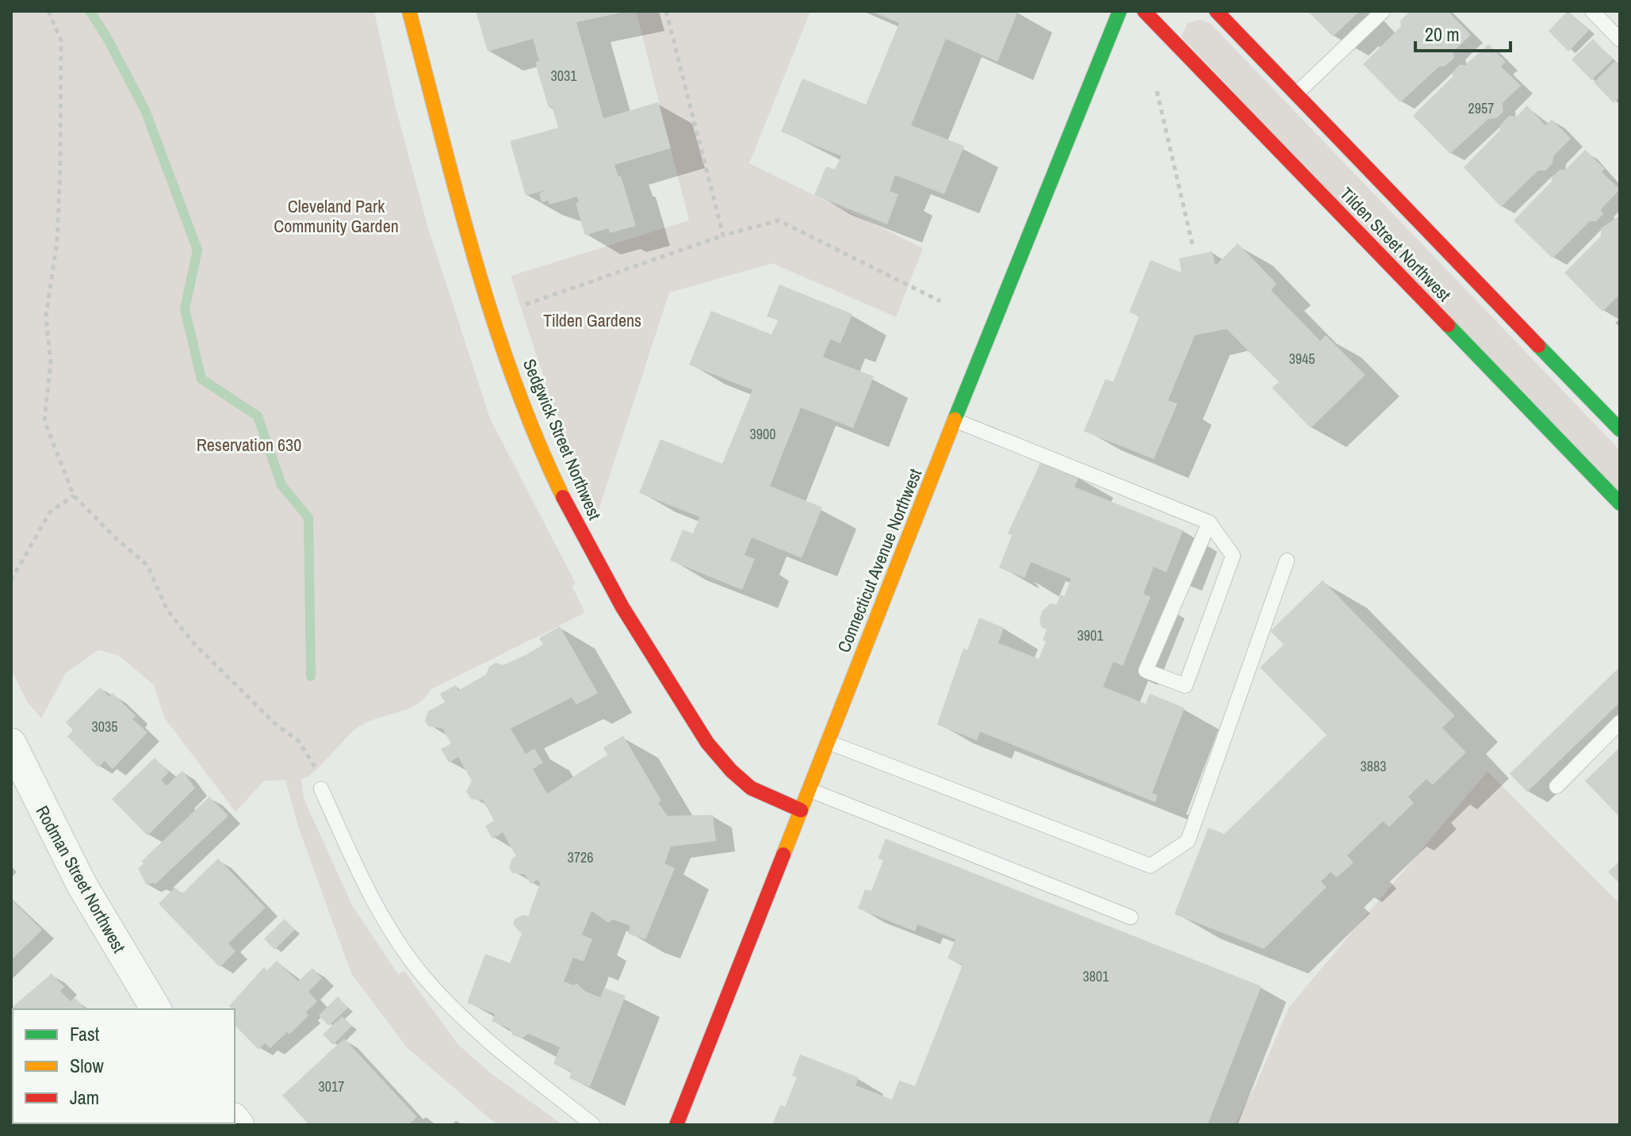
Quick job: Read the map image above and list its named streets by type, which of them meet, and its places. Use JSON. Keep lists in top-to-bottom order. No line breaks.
{"streets":{"street":["Tilden Street Northwest","Sedgwick Street Northwest","Connecticut Avenue Northwest","Rodman Street Northwest"]},"crossings":[["Sedgwick Street Northwest","Connecticut Avenue Northwest"]],"parks":["Cleveland Park Community Garden","Tilden Gardens","Reservation 630"],"house_numbers":["3031","2957","3945","3900","3901","3035","3883","3726","3801","3017"],"legend":["Fast","Slow","Jam"],"scale_bar":"20 m"}
